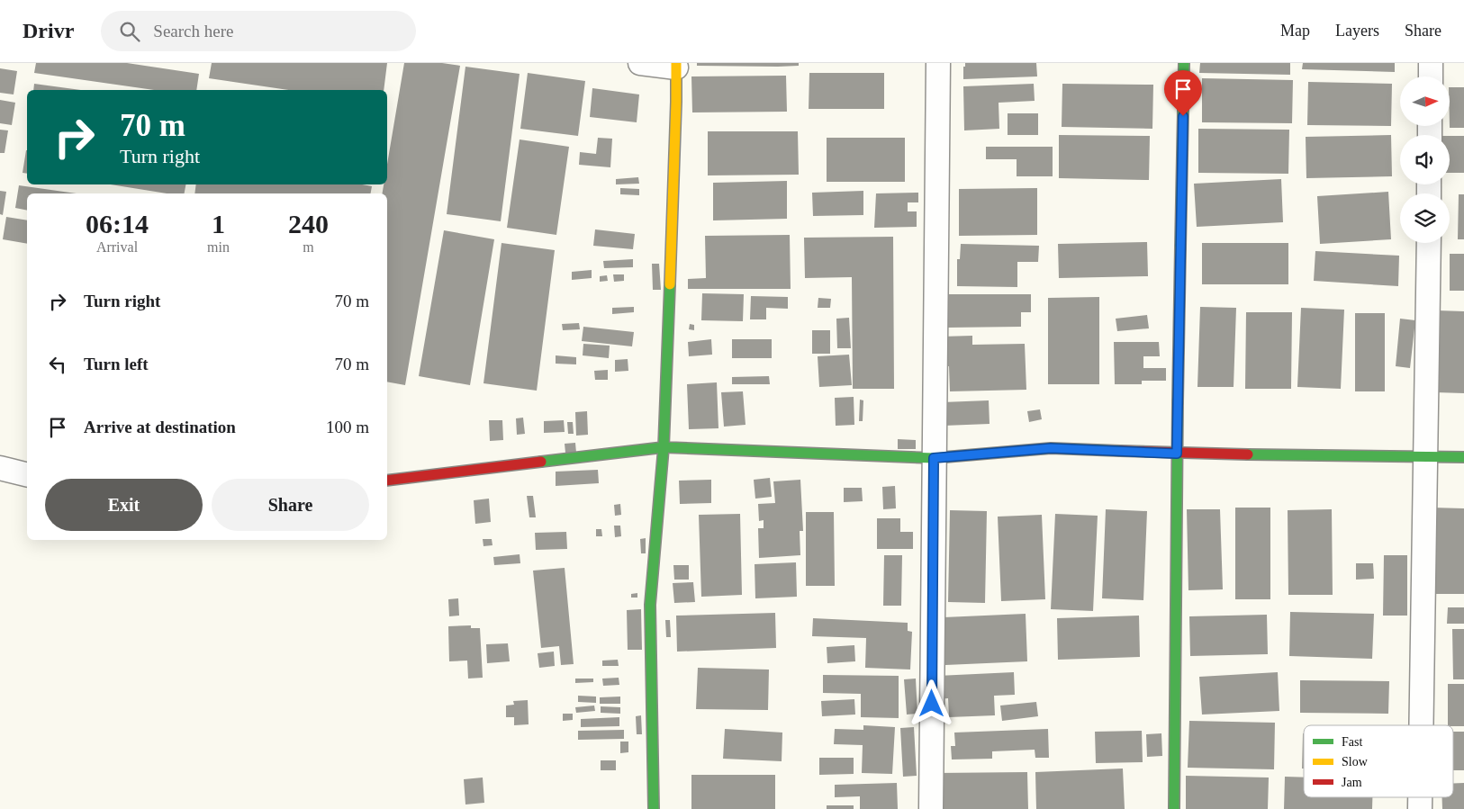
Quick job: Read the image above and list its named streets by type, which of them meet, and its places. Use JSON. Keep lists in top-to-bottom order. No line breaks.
{"legend":["Fast","Slow","Jam"],"north":"right","page":{"header":"Drivr","search":"Search here","nav":["Map","Layers","Share"],"turn":["70 m","Turn right"],"eta":["06:14","Arrival","1","min","240","m"],"list":[{"name":"Turn right","value":"70 m"},{"name":"Turn left","value":"70 m"},{"name":"Arrive at destination","value":"100 m"}],"buttons":["Exit","Share"]}}
